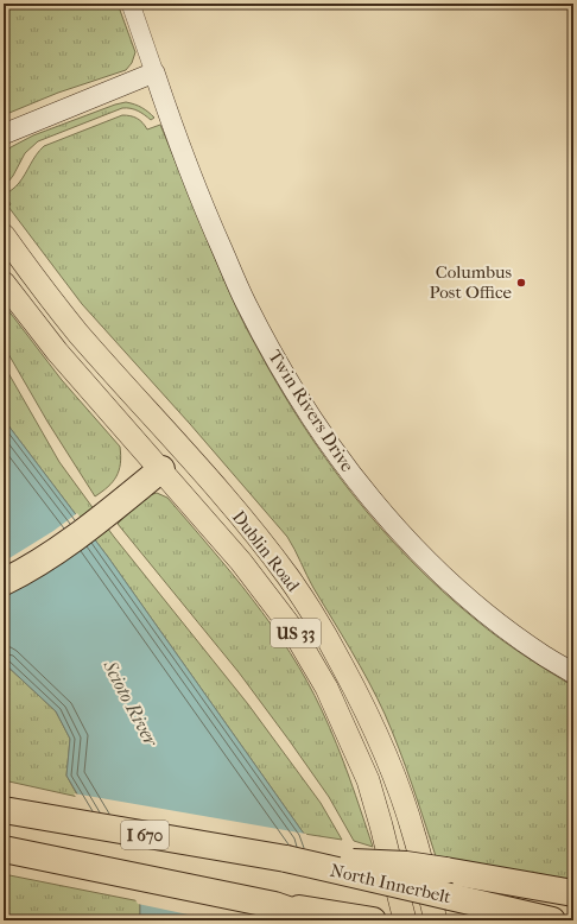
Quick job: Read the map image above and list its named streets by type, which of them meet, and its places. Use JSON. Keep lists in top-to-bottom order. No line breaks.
{"streets":{"highway":["I 670","North Innerbelt"],"main road":["Twin Rivers Drive","Dublin Road","US 33"]},"crossings":[["I 670","North Innerbelt"]],"water":["Scioto River"],"places":["Columbus Post Office"]}
